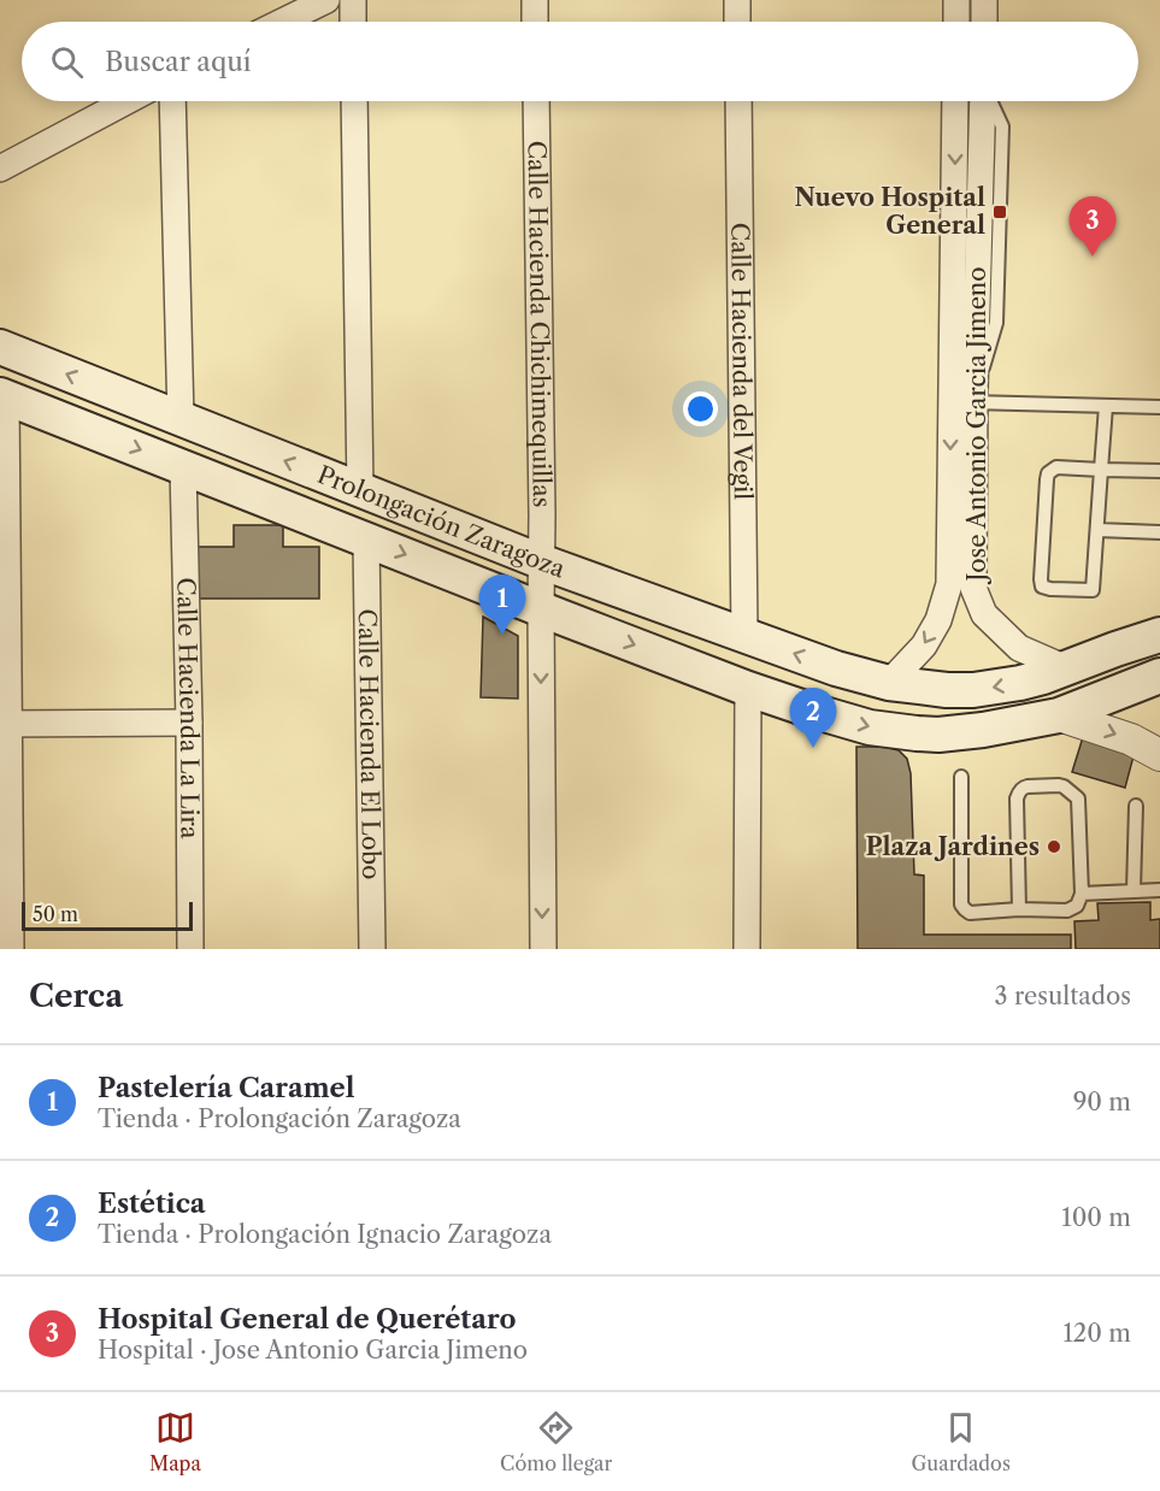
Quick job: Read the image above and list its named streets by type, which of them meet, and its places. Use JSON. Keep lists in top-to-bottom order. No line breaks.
{"streets":{"main road":["Prolongación Zaragoza"],"street":["Calle Hacienda Chichimequillas","Calle Hacienda del Vegil","Jose Antonio Garcia Jimeno","Calle Hacienda La Lira","Calle Hacienda El Lobo"]},"crossings":[["Calle Hacienda Chichimequillas","Prolongación Zaragoza"],["Calle Hacienda del Vegil","Prolongación Zaragoza"],["Jose Antonio Garcia Jimeno","Prolongación Zaragoza"],["Prolongación Zaragoza","Calle Hacienda La Lira"],["Prolongación Zaragoza","Calle Hacienda El Lobo"]],"places":{"transit":["Nuevo Hospital General"],"other":["Plaza Jardines"]},"scale_bar":"50 m","page":{"search":"Buscar aquí","pins":["3","1","2"],"scale":"50 m","heading":["Cerca","3 resultados"],"list":[{"mark":"1","name":"Pastelería Caramel","note":"Tienda · Prolongación Zaragoza","value":"90 m"},{"mark":"2","name":"Estética","note":"Tienda · Prolongación Ignacio Zaragoza","value":"100 m"},{"mark":"3","name":"Hospital General de Querétaro","note":"Hospital · Jose Antonio Garcia Jimeno","value":"120 m"}],"nav":["Mapa","Cómo llegar","Guardados"]}}
